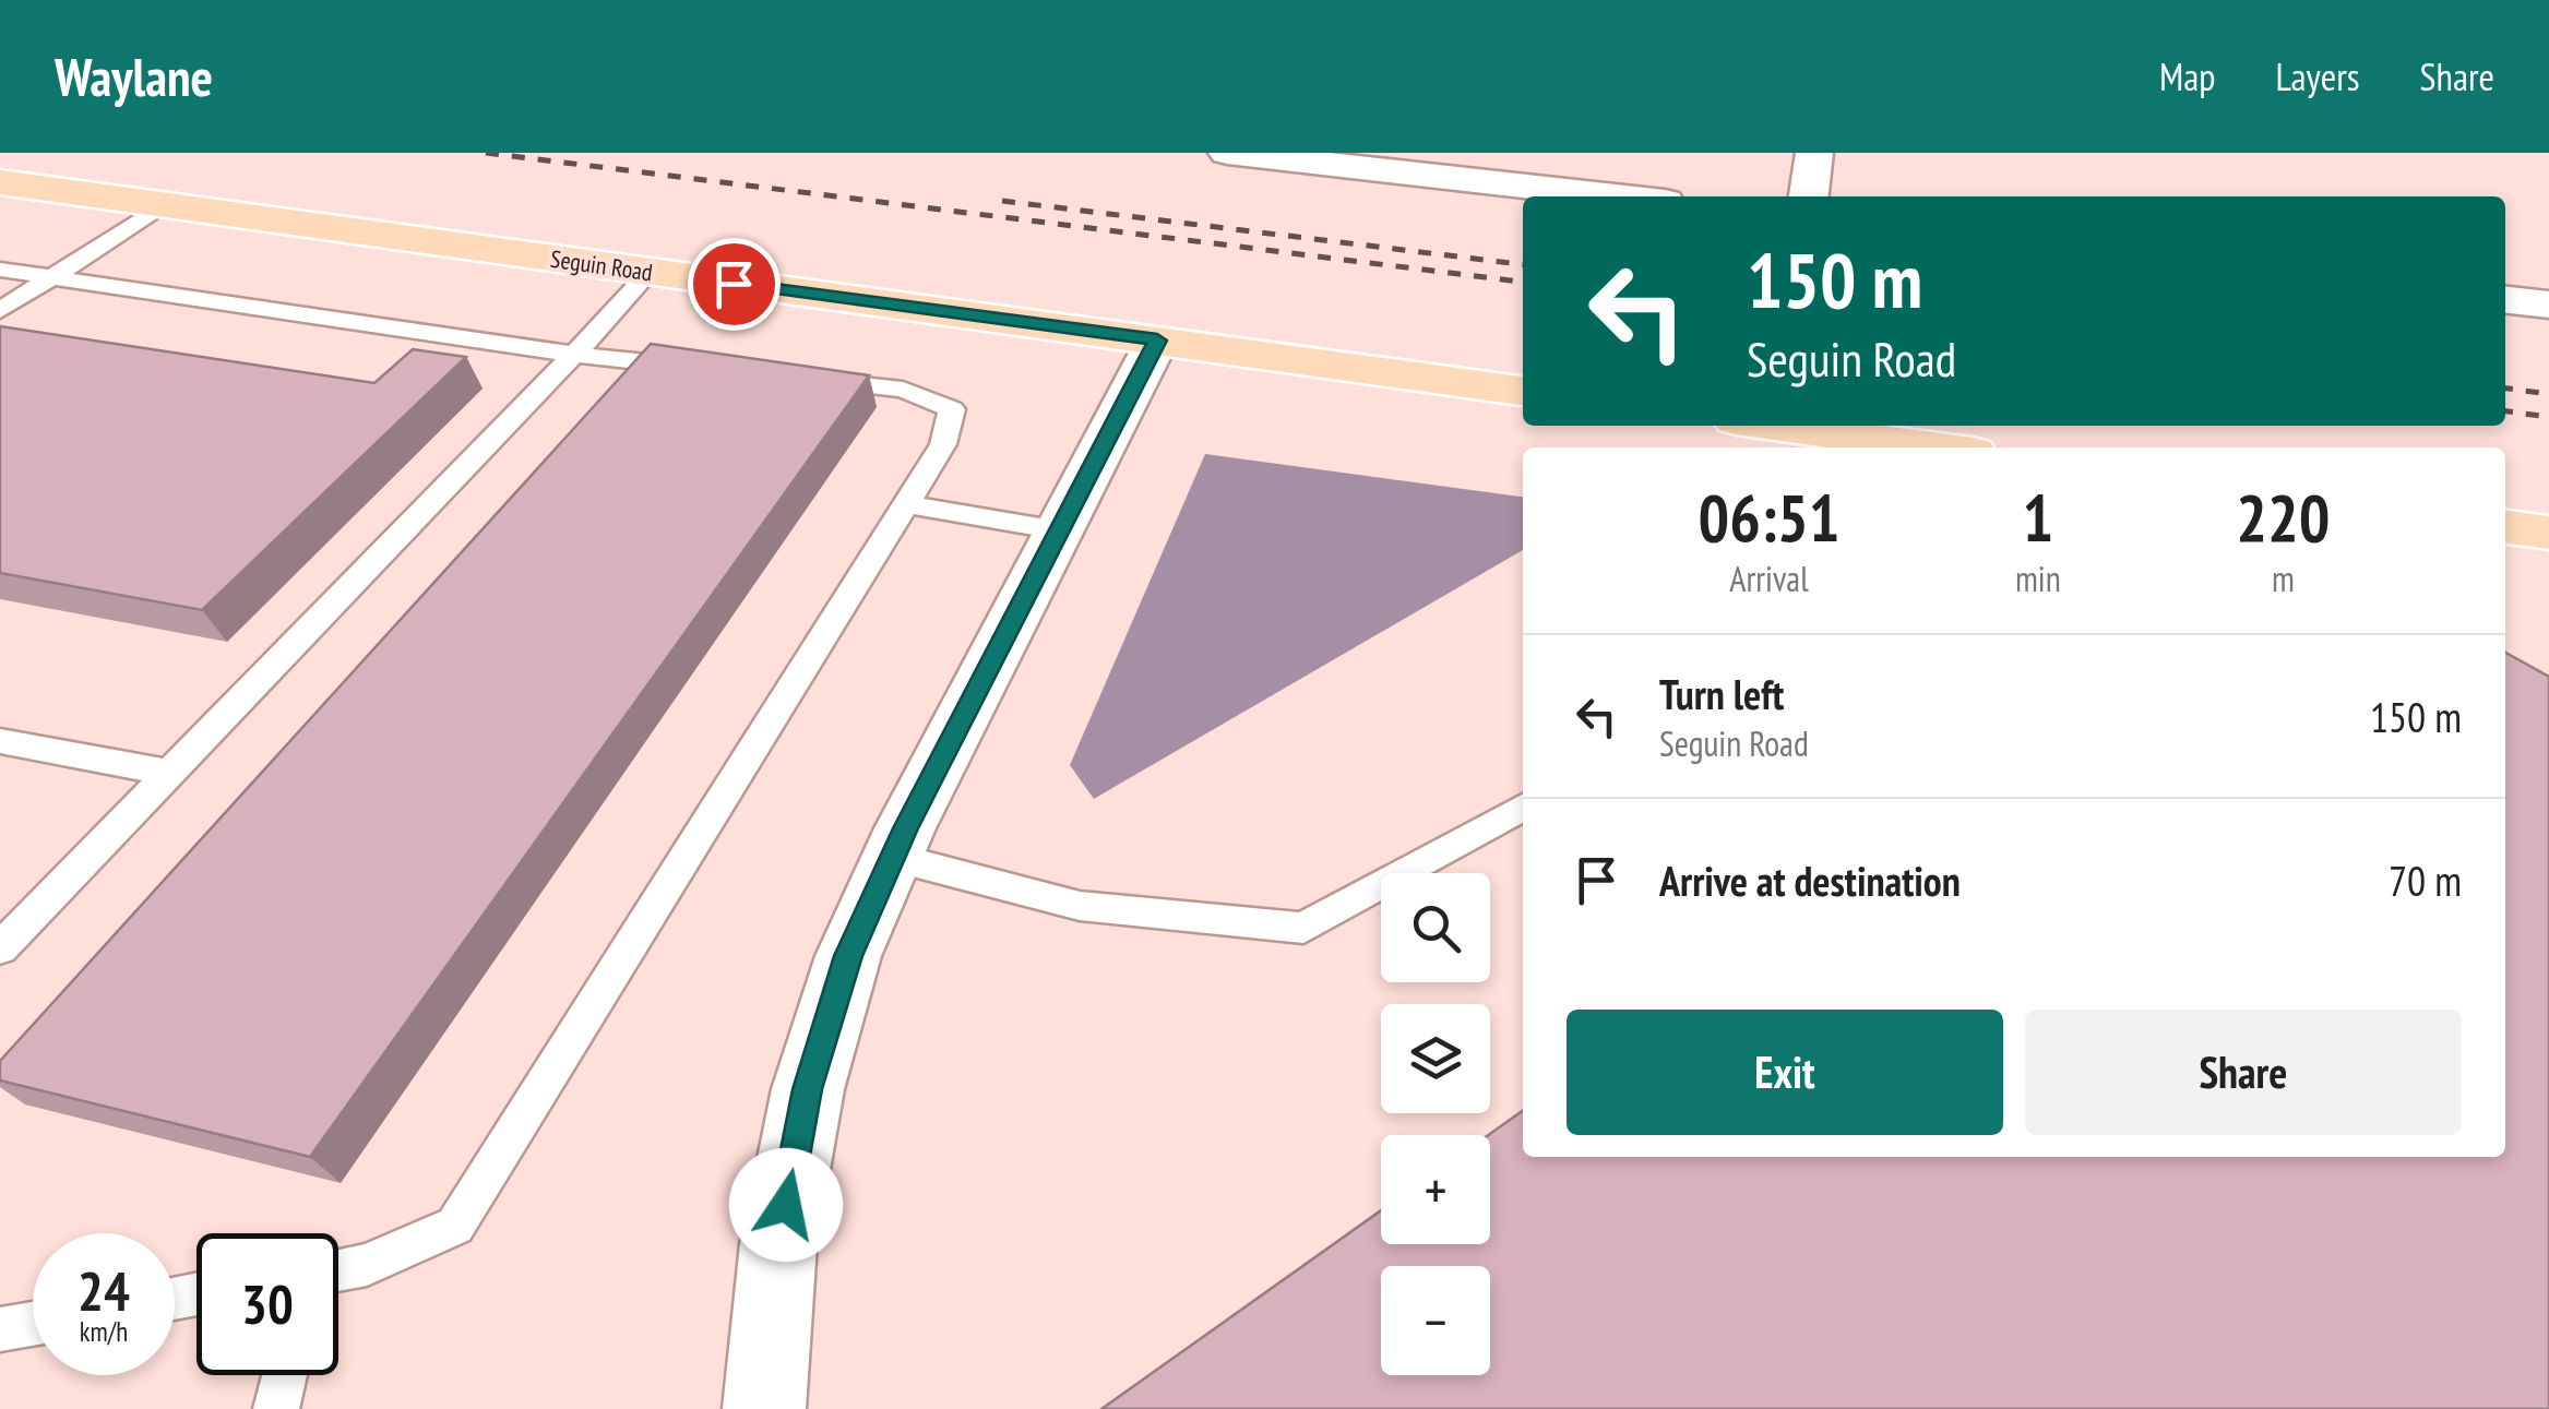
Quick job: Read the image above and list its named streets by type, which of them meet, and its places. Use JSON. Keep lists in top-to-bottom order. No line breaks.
{"streets":{"main road":["Seguin Road"]},"page":{"header":"Waylane","nav":["Map","Layers","Share"],"turn":["150 m","Seguin Road"],"eta":["06:51","Arrival","1","min","220","m"],"list":[{"name":"Turn left","note":"Seguin Road","value":"150 m"},{"name":"Arrive at destination","value":"70 m"}],"map_buttons":["+","−"],"buttons":["Exit","Share"],"speed":"24 km/h","limit":"30"}}
